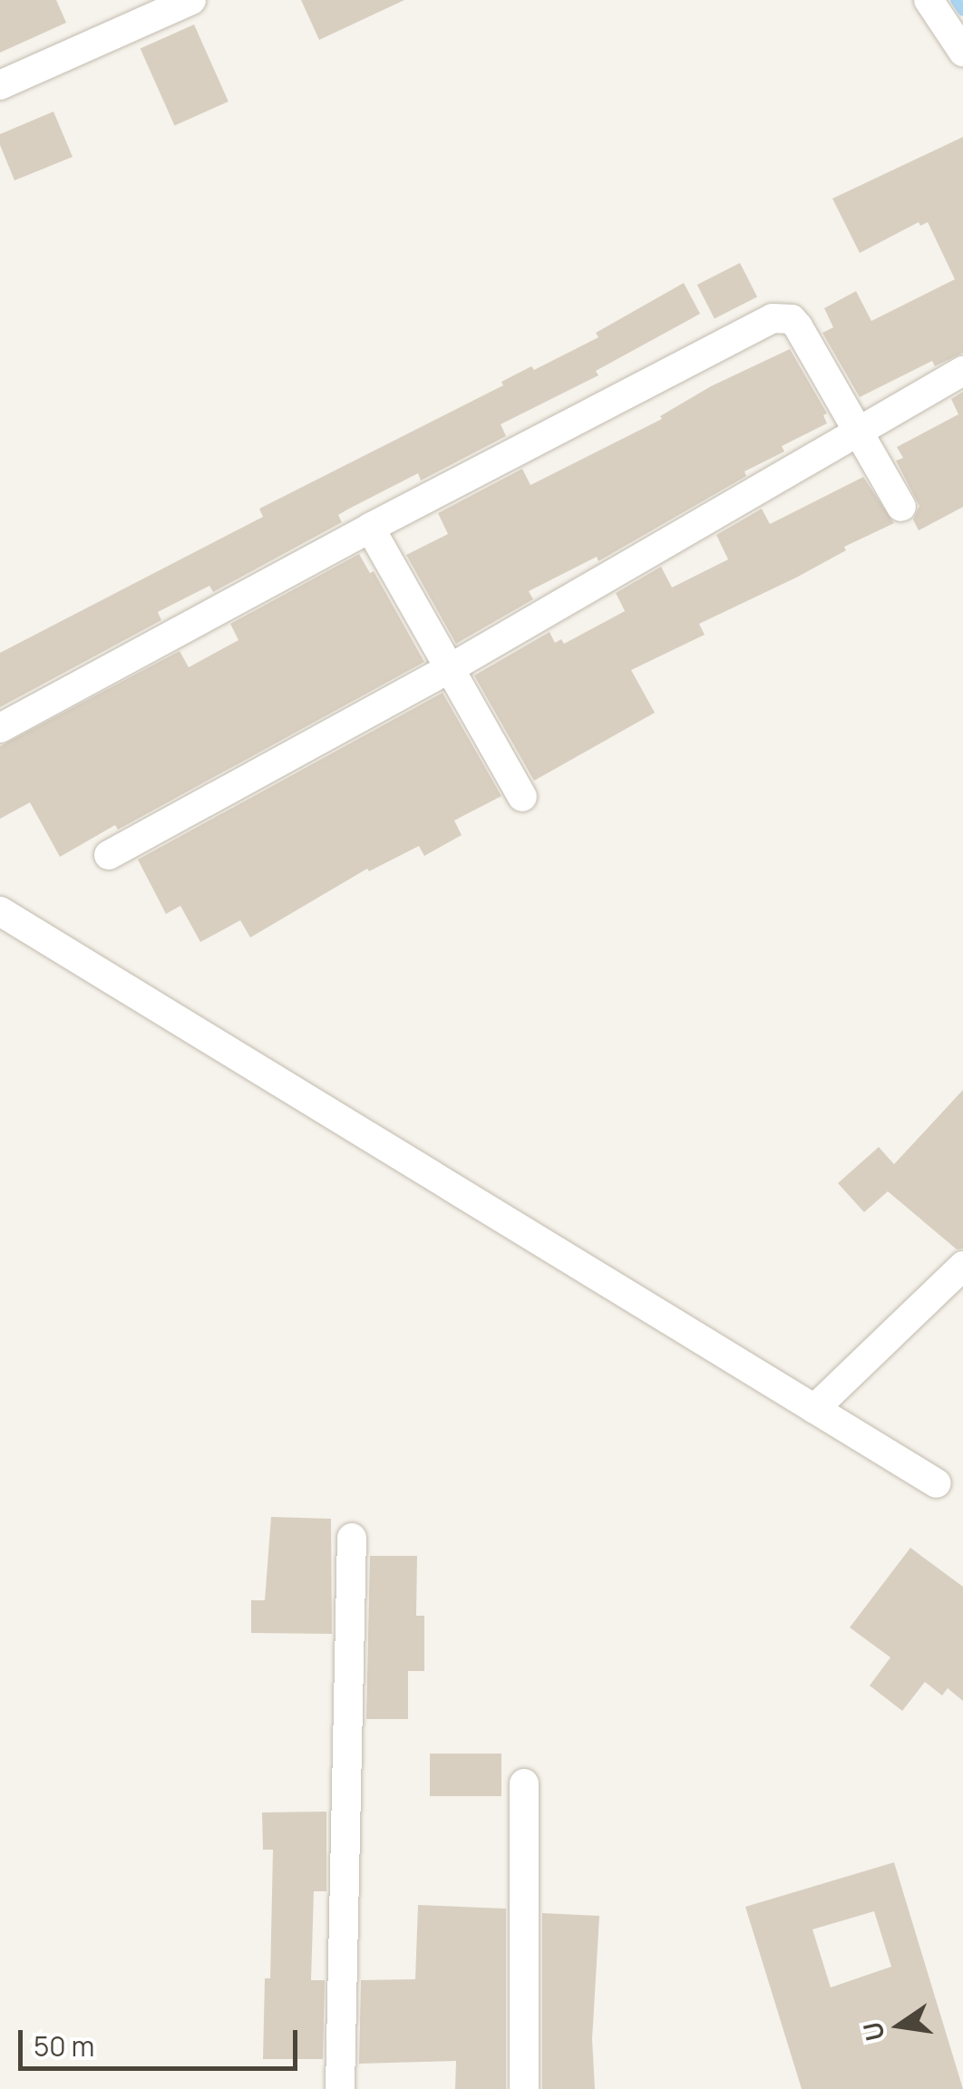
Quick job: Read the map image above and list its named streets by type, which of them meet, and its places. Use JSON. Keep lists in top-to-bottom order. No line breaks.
{"scale_bar":"50 m","north":"left"}
